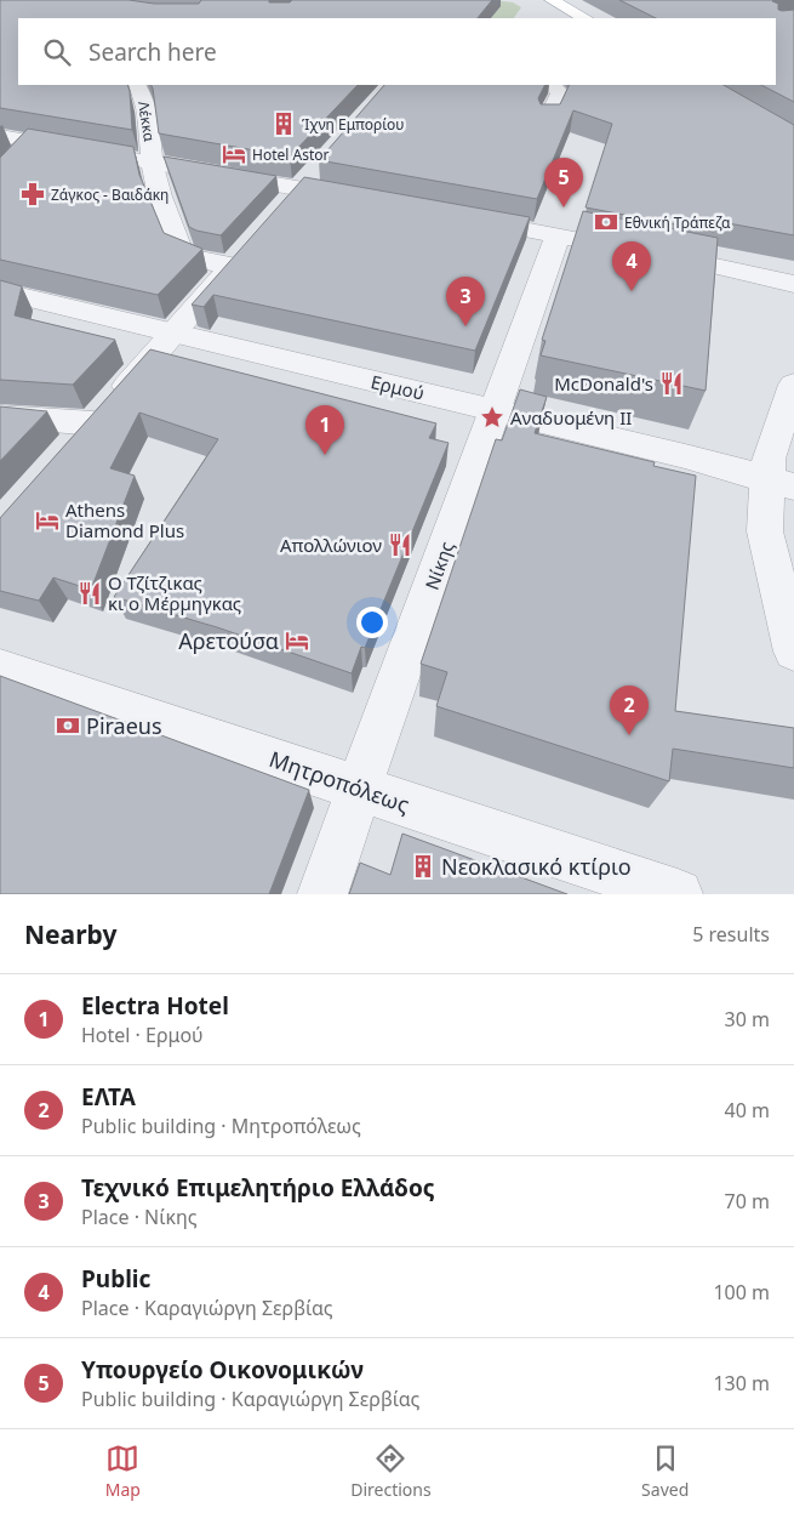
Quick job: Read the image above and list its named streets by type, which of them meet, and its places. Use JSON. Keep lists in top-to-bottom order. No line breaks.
{"streets":{"street":["Λέκκα","Ερμού","Νίκης","Μητροπόλεως"]},"crossings":[["Λέκκα","Ερμού"],["Ερμού","Νίκης"],["Νίκης","Μητροπόλεως"]],"places":{"building":["Ίχνη Εμπορίου","Νεοκλασικό κτίριο"],"hotel":["Hotel Astor","Athens Diamond Plus","Αρετούσα"],"pharmacy":["Ζάγκος - Βαιδάκη"],"bank":["Εθνική Τράπεζα","Piraeus"],"restaurant":["McDonald's","Απολλώνιον","Ο Τζίτζικας κι ο Μέρµηγκας"],"place":["Αναδυομένη ΙΙ"]},"page":{"search":"Search here","pins":["5","4","3","1","2"],"heading":["Nearby","5 results"],"list":[{"mark":"1","name":"Electra Hotel","note":"Hotel · Ερμού","value":"30 m"},{"mark":"2","name":"ΕΛΤΑ","note":"Public building · Μητροπόλεως","value":"40 m"},{"mark":"3","name":"Τεχνικό Επιμελητήριο Ελλάδος","note":"Place · Νίκης","value":"70 m"},{"mark":"4","name":"Public","note":"Place · Καραγιώργη Σερβίας","value":"100 m"},{"mark":"5","name":"Υπουργείο Οικονομικών","note":"Public building · Καραγιώργη Σερβίας","value":"130 m"}],"nav":["Map","Directions","Saved"]}}
